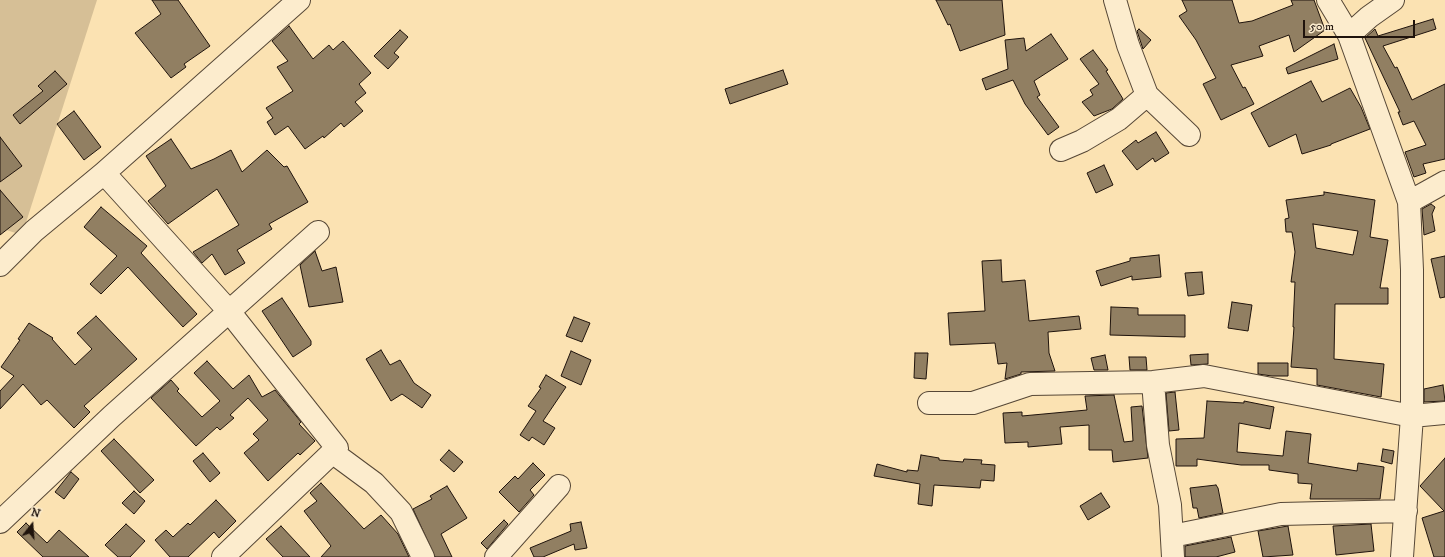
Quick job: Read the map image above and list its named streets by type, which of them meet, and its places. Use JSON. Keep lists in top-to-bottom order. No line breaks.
{"scale_bar":"50 m","north":"top"}
